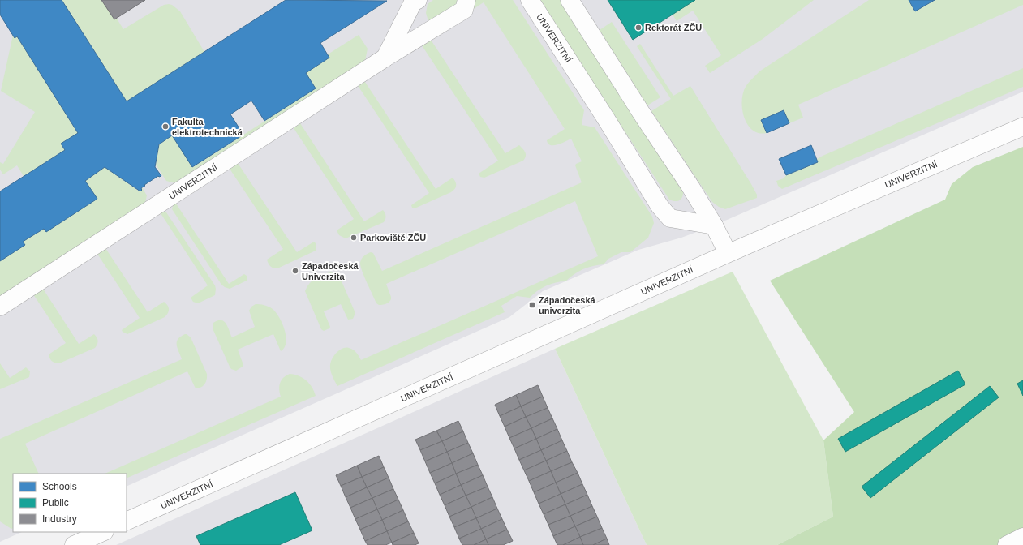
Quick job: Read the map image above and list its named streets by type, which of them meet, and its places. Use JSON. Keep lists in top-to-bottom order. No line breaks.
{"streets":{"street":["UNIVERZITNÍ"]},"places":{"other":["Rektorát ZČU","Fakulta elektrotechnická","Parkoviště ZČU","Západočeská Univerzita"],"transit":["Západočeská univerzita"]},"legend":["Schools","Public","Industry"]}
